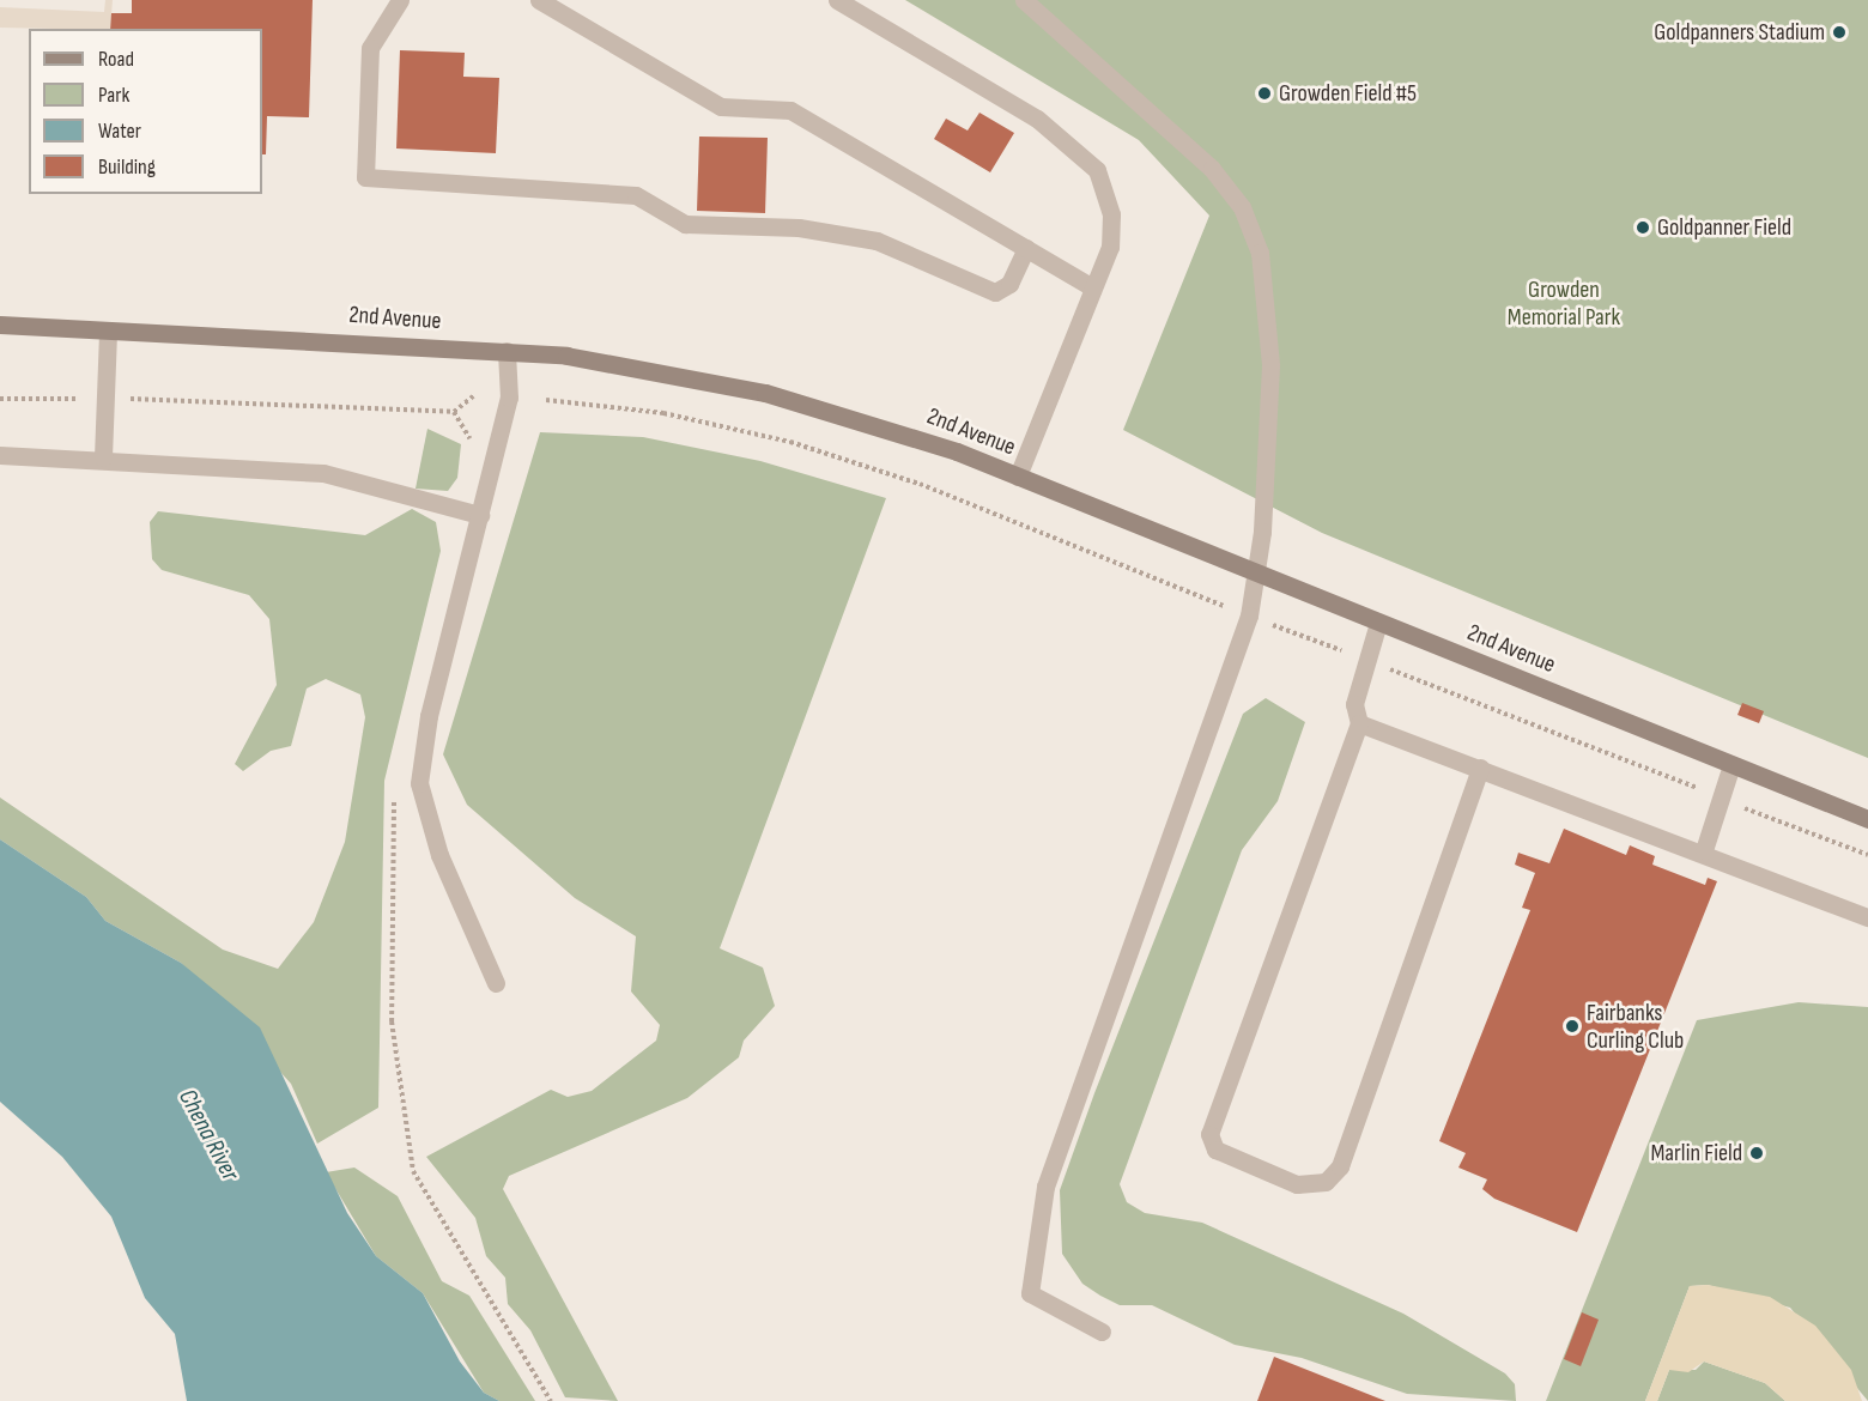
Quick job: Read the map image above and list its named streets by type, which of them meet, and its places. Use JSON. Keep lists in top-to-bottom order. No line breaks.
{"streets":{"street":["2nd Avenue"]},"water":["Chena River"],"parks":["Growden Memorial Park"],"places":["Goldpanners Stadium","Growden Field #5","Goldpanner Field","Fairbanks Curling Club","Marlin Field"],"legend":["Road","Park","Water","Building"]}
